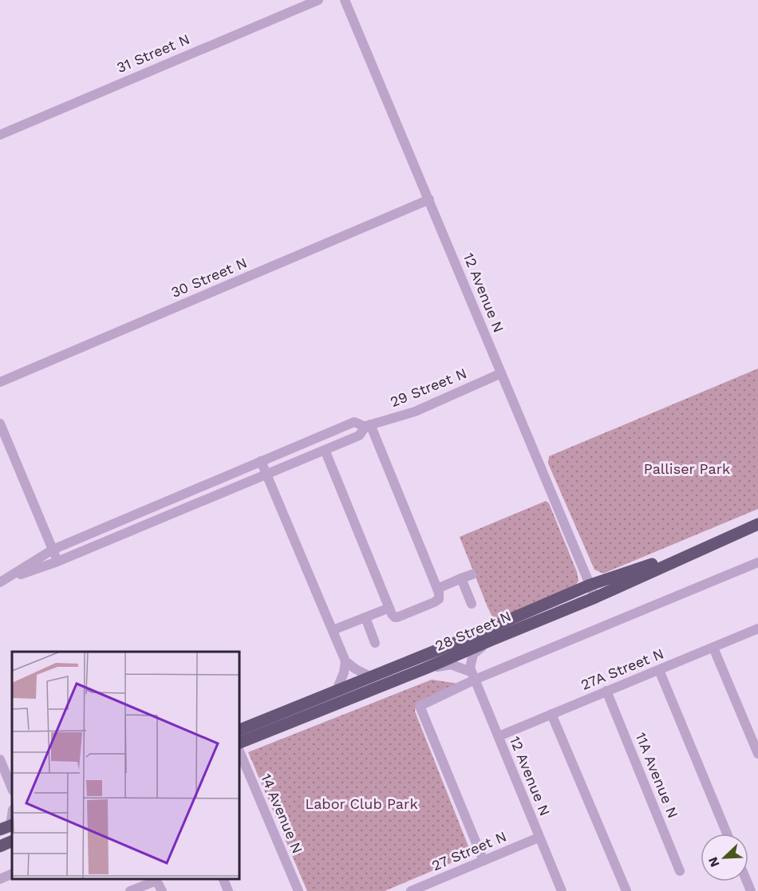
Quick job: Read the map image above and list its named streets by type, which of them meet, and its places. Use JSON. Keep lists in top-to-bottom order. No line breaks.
{"streets":{"main road":["28 Street N"],"street":["31 Street N","30 Street N","12 Avenue N","29 Street N","27A Street N","11A Avenue N","14 Avenue N","27 Street N"]},"crossings":[["30 Street N","12 Avenue N"],["12 Avenue N","29 Street N"],["12 Avenue N","28 Street N"],["12 Avenue N","27A Street N"],["12 Avenue N","27 Street N"],["27A Street N","11A Avenue N"]],"parks":["Palliser Park","Labor Club Park"],"north":"bottom left"}
